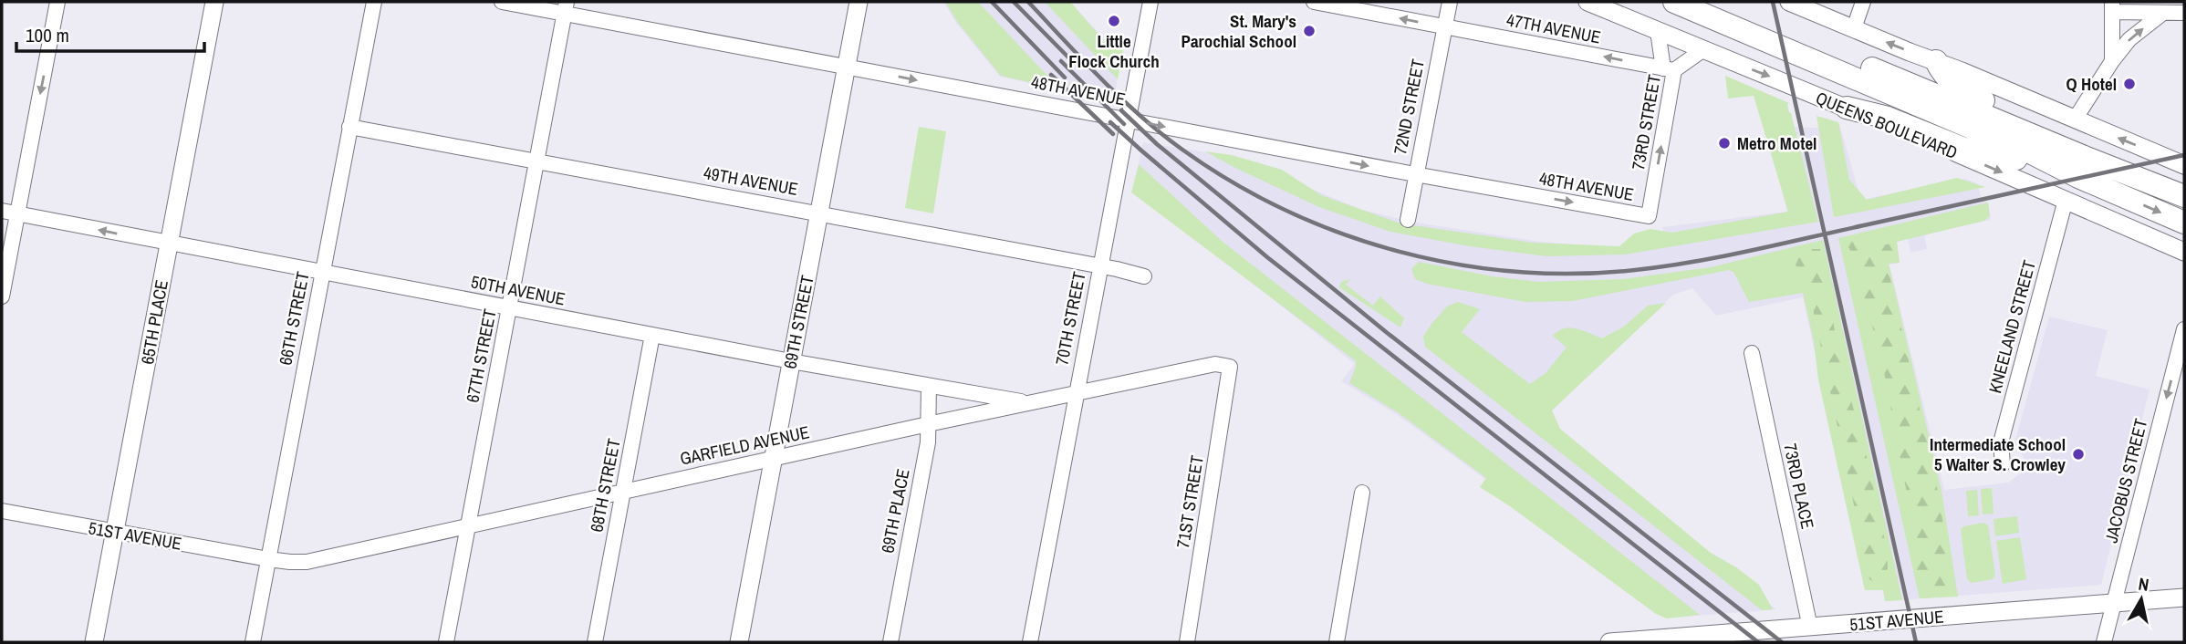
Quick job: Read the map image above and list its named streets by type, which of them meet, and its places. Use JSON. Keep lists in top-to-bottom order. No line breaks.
{"streets":{"main road":["QUEENS BOULEVARD"],"street":["47TH AVENUE","48TH AVENUE","72ND STREET","73RD STREET","49TH AVENUE","50TH AVENUE","66TH STREET","70TH STREET","65TH PLACE","69TH STREET","KNEELAND STREET","67TH STREET","GARFIELD AVENUE","JACOBUS STREET","68TH STREET","73RD PLACE","71ST STREET","69TH PLACE","51ST AVENUE"]},"crossings":[["47TH AVENUE","72ND STREET"],["47TH AVENUE","73RD STREET"],["48TH AVENUE","72ND STREET"],["48TH AVENUE","73RD STREET"],["48TH AVENUE","70TH STREET"],["48TH AVENUE","69TH STREET"],["48TH AVENUE","67TH STREET"],["73RD STREET","QUEENS BOULEVARD"],["QUEENS BOULEVARD","KNEELAND STREET"],["49TH AVENUE","66TH STREET"],["49TH AVENUE","70TH STREET"],["49TH AVENUE","69TH STREET"],["49TH AVENUE","67TH STREET"],["50TH AVENUE","66TH STREET"],["50TH AVENUE","65TH PLACE"],["50TH AVENUE","69TH STREET"],["50TH AVENUE","67TH STREET"],["50TH AVENUE","GARFIELD AVENUE"],["50TH AVENUE","68TH STREET"],["50TH AVENUE","69TH PLACE"],["66TH STREET","GARFIELD AVENUE"],["66TH STREET","51ST AVENUE"],["70TH STREET","GARFIELD AVENUE"],["65TH PLACE","51ST AVENUE"],["69TH STREET","GARFIELD AVENUE"],["67TH STREET","GARFIELD AVENUE"],["GARFIELD AVENUE","68TH STREET"],["GARFIELD AVENUE","71ST STREET"],["GARFIELD AVENUE","69TH PLACE"],["GARFIELD AVENUE","51ST AVENUE"],["JACOBUS STREET","51ST AVENUE"],["73RD PLACE","51ST AVENUE"]],"one_way":["47TH AVENUE","48TH AVENUE","73RD STREET","JACOBUS STREET"],"places":["Little Flock Church","St. Mary's Parochial School","Q Hotel","Metro Motel","Intermediate School 5 Walter S. Crowley"],"scale_bar":"100 m","north":"top"}
